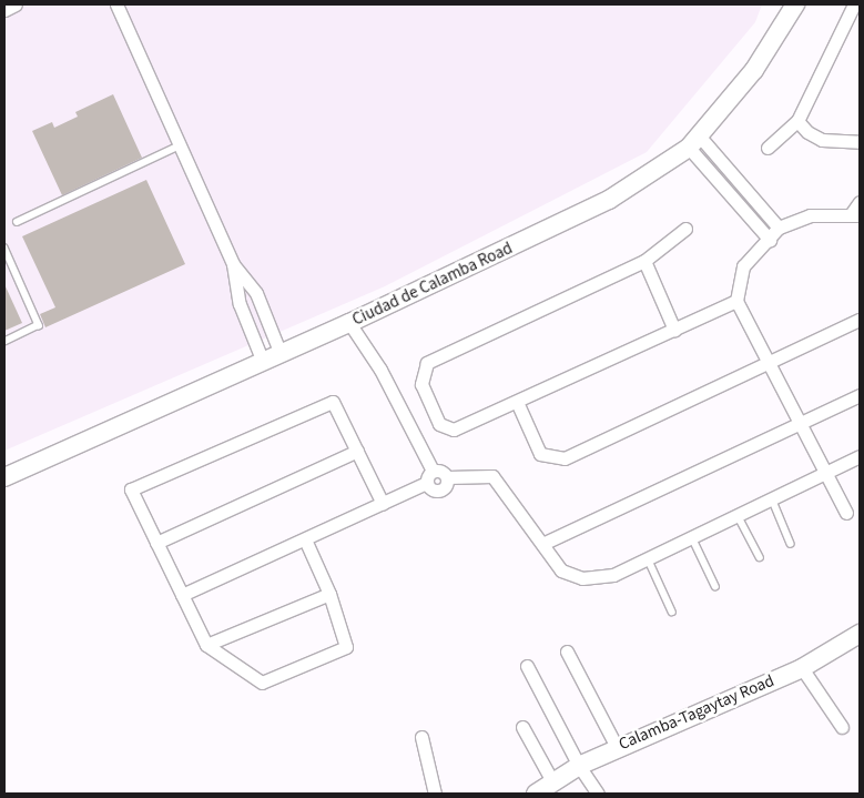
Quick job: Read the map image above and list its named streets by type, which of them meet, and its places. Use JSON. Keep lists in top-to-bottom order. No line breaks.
{"streets":{"main road":["Ciudad de Calamba Road","Calamba-Tagaytay Road"]}}
